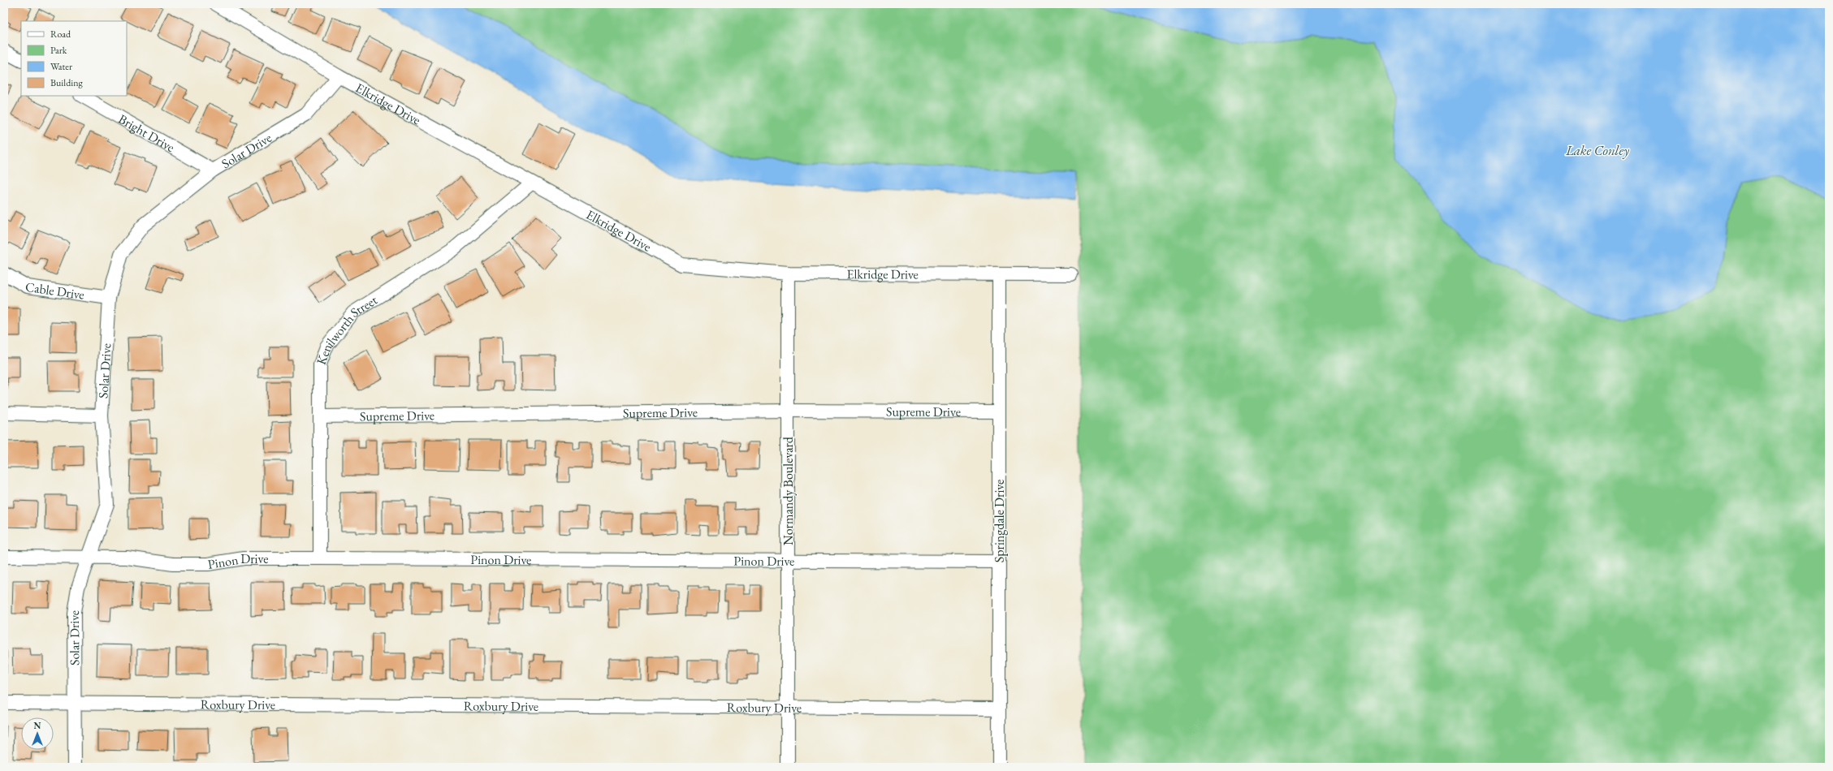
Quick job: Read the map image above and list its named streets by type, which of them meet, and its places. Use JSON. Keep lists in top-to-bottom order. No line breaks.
{"streets":{"street":["Elkridge Drive","Bright Drive","Solar Drive","Cable Drive","Kenilworth Street","Supreme Drive","Normandy Boulevard","Springdale Drive","Pinon Drive","Roxbury Drive"]},"crossings":[["Elkridge Drive","Solar Drive"],["Elkridge Drive","Kenilworth Street"],["Elkridge Drive","Normandy Boulevard"],["Elkridge Drive","Springdale Drive"],["Bright Drive","Solar Drive"],["Solar Drive","Cable Drive"],["Solar Drive","Pinon Drive"],["Solar Drive","Roxbury Drive"],["Kenilworth Street","Supreme Drive"],["Kenilworth Street","Pinon Drive"],["Supreme Drive","Normandy Boulevard"],["Supreme Drive","Springdale Drive"],["Normandy Boulevard","Pinon Drive"],["Normandy Boulevard","Roxbury Drive"],["Springdale Drive","Pinon Drive"],["Springdale Drive","Roxbury Drive"]],"water":["Lake Conley"],"legend":["Road","Park","Water","Building"],"north":"top"}
